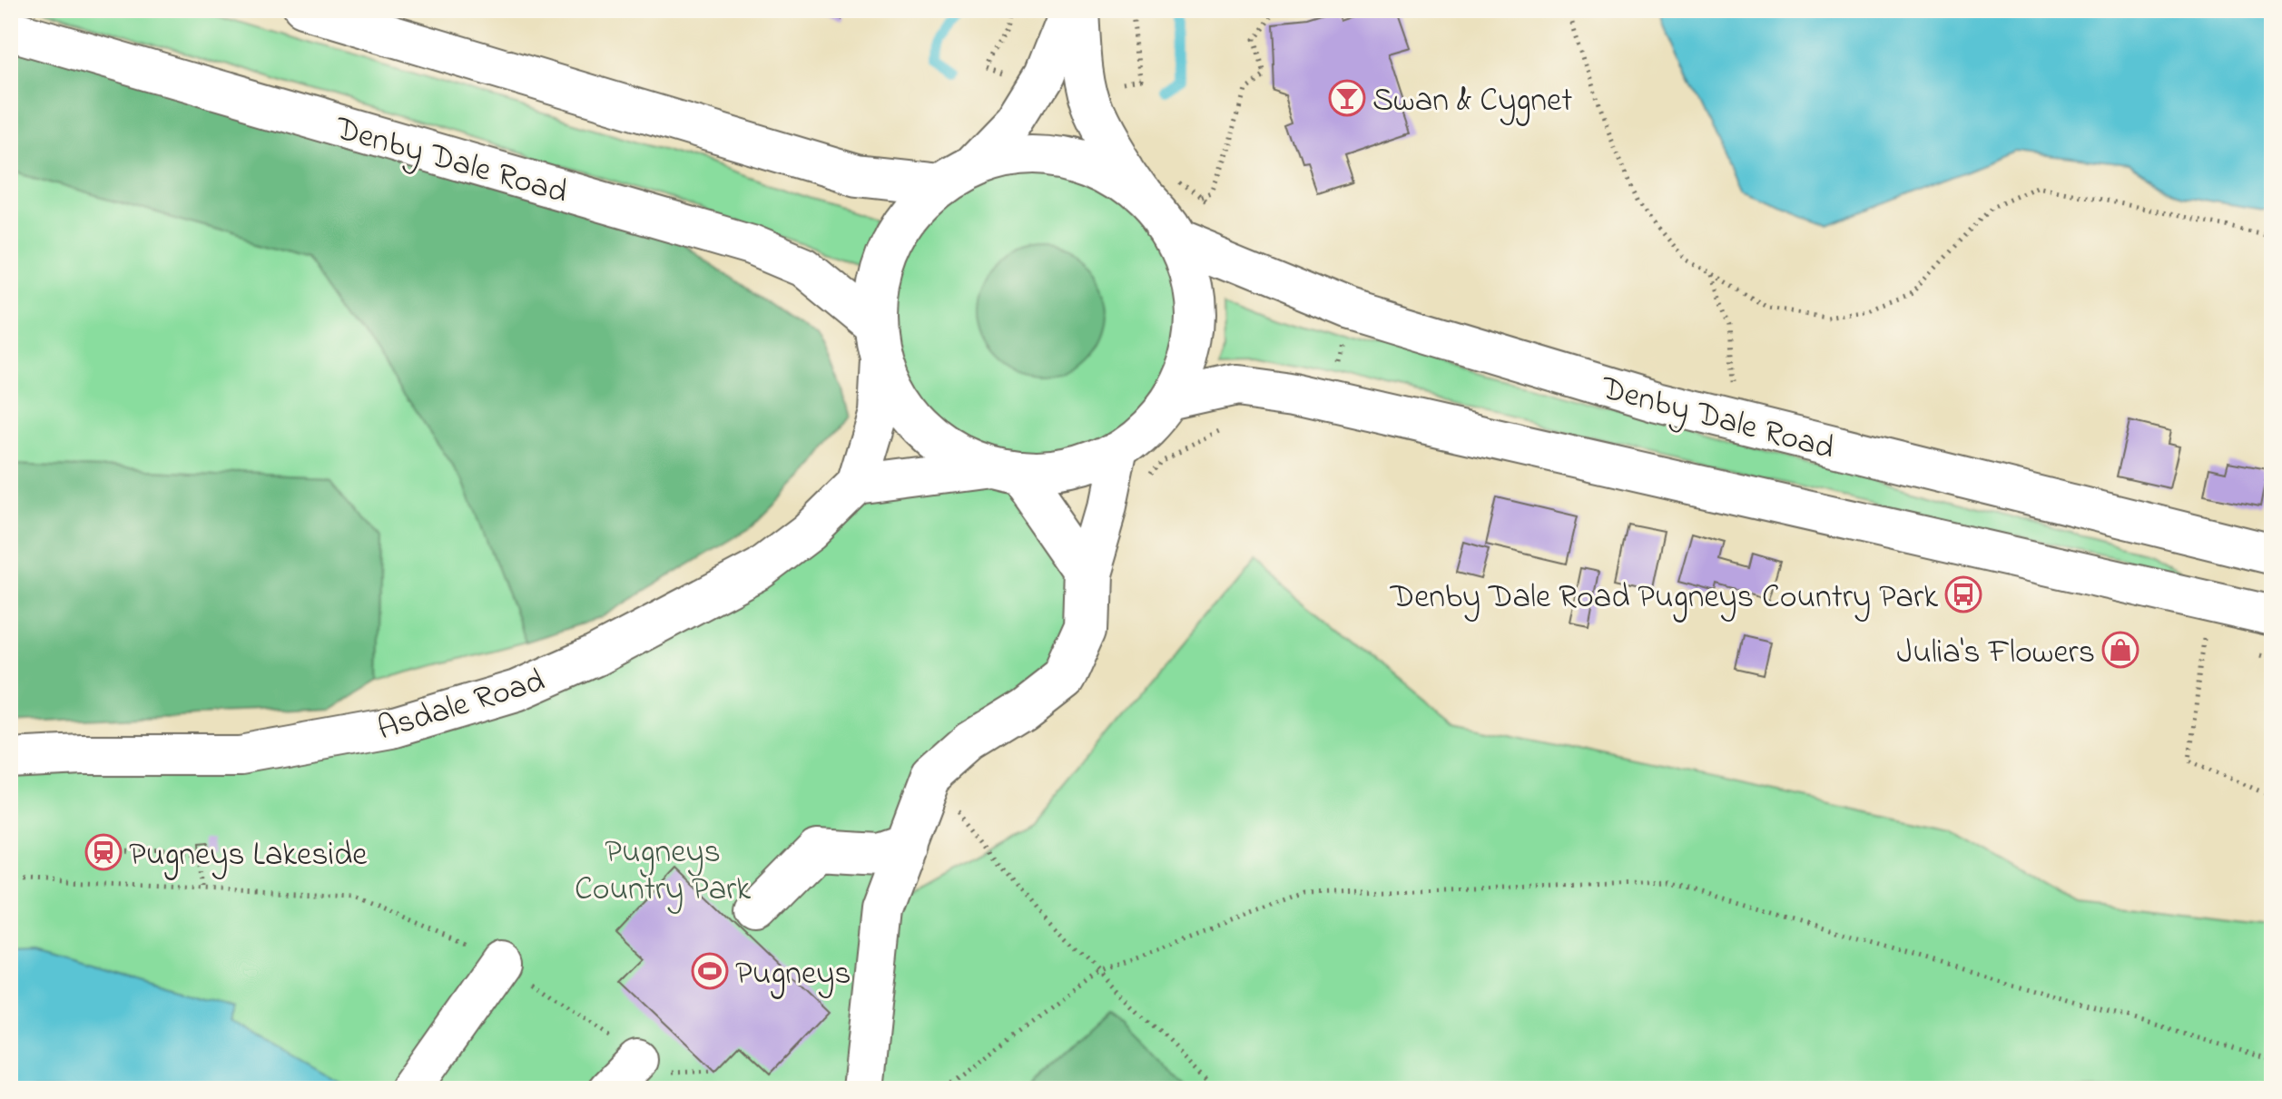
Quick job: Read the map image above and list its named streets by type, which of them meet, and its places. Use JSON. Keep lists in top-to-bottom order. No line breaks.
{"streets":{"main road":["Denby Dale Road","Asdale Road"]},"crossings":[["Denby Dale Road","Asdale Road"]],"parks":["Pugneys Country Park"],"places":{"bar":["Swan & Cygnet"],"bus stop":["Denby Dale Road Pugneys Country Park"],"shop":["Julia's Flowers"],"station":["Pugneys Lakeside"],"sports":["Pugneys"]}}
